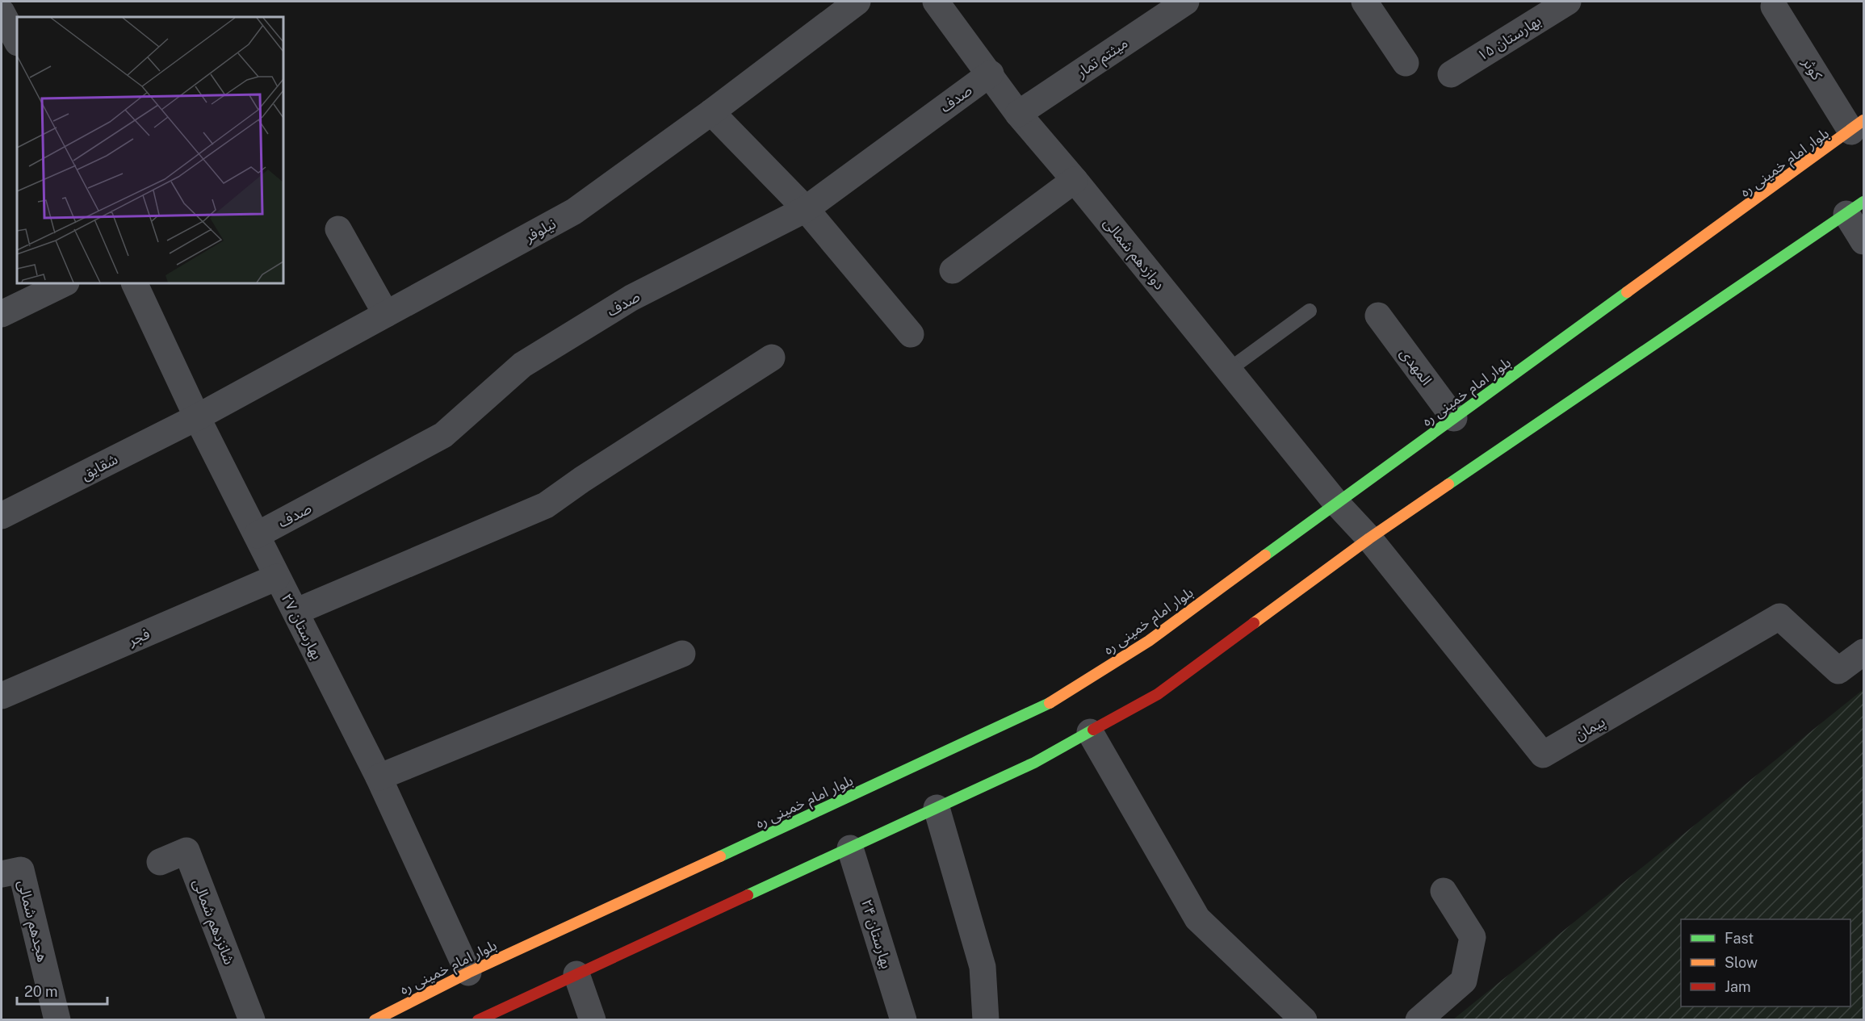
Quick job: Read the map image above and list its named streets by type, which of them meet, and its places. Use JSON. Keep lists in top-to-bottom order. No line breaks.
{"streets":{"main road":["بلوار امام خمینی ره"],"street":["بهارستان ۱۵","میثتم تمار","کوثر","صدف","نیلوفر","دوازدهم شمالی","المهدی","شقایق","بهارستان ۲۷","فجر","پیمان","هجدهم شمالی","شانزدهم شمالی","بهارستان ۲۴"]},"crossings":[["میثتم تمار","دوازدهم شمالی"],["کوثر","بلوار امام خمینی ره"],["صدف","دوازدهم شمالی"],["صدف","بهارستان ۲۷"],["بلوار امام خمینی ره","دوازدهم شمالی"],["بلوار امام خمینی ره","المهدی"],["بلوار امام خمینی ره","بهارستان ۲۷"],["نیلوفر","شقایق"],["نیلوفر","بهارستان ۲۷"],["دوازدهم شمالی","پیمان"],["شقایق","بهارستان ۲۷"],["بهارستان ۲۷","فجر"]],"legend":["Fast","Slow","Jam"],"scale_bar":"20 m"}
